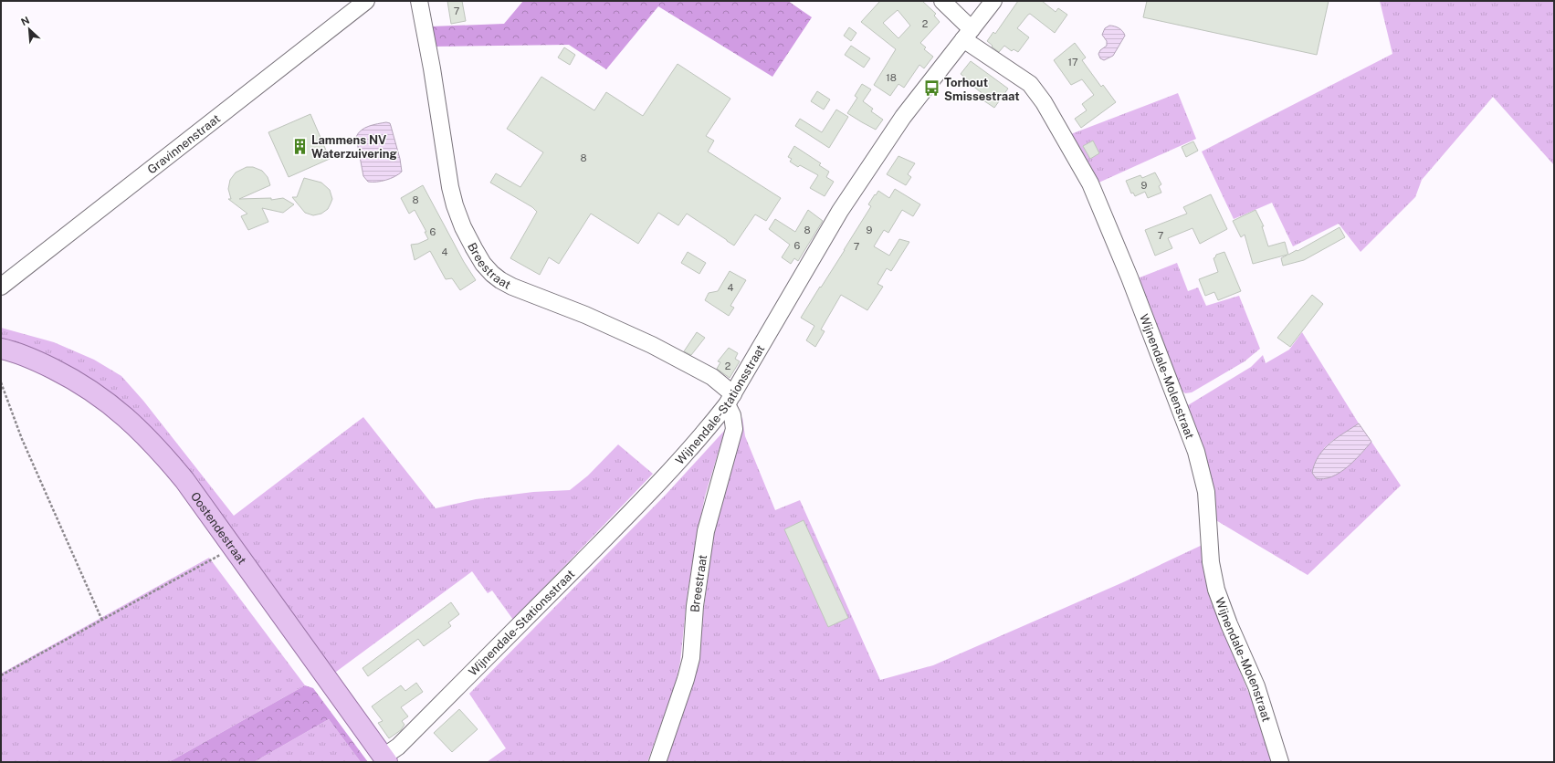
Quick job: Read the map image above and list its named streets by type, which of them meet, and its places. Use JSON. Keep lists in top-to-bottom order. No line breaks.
{"streets":{"main road":["Oostendestraat"],"street":["Gravinnenstraat","Breestraat","Wijnendale-Molenstraat","Wijnendale-Stationsstraat"]},"crossings":[["Breestraat","Wijnendale-Stationsstraat"],["Wijnendale-Molenstraat","Wijnendale-Stationsstraat"],["Wijnendale-Stationsstraat","Oostendestraat"]],"places":{"bus stop":["Torhout Smissestraat"],"building":["Lammens NV Waterzuivering"]},"house_numbers":["7","2","17","18","8","9","8","8","9","6","7","6","7","4","4","2"],"north":"top left"}
